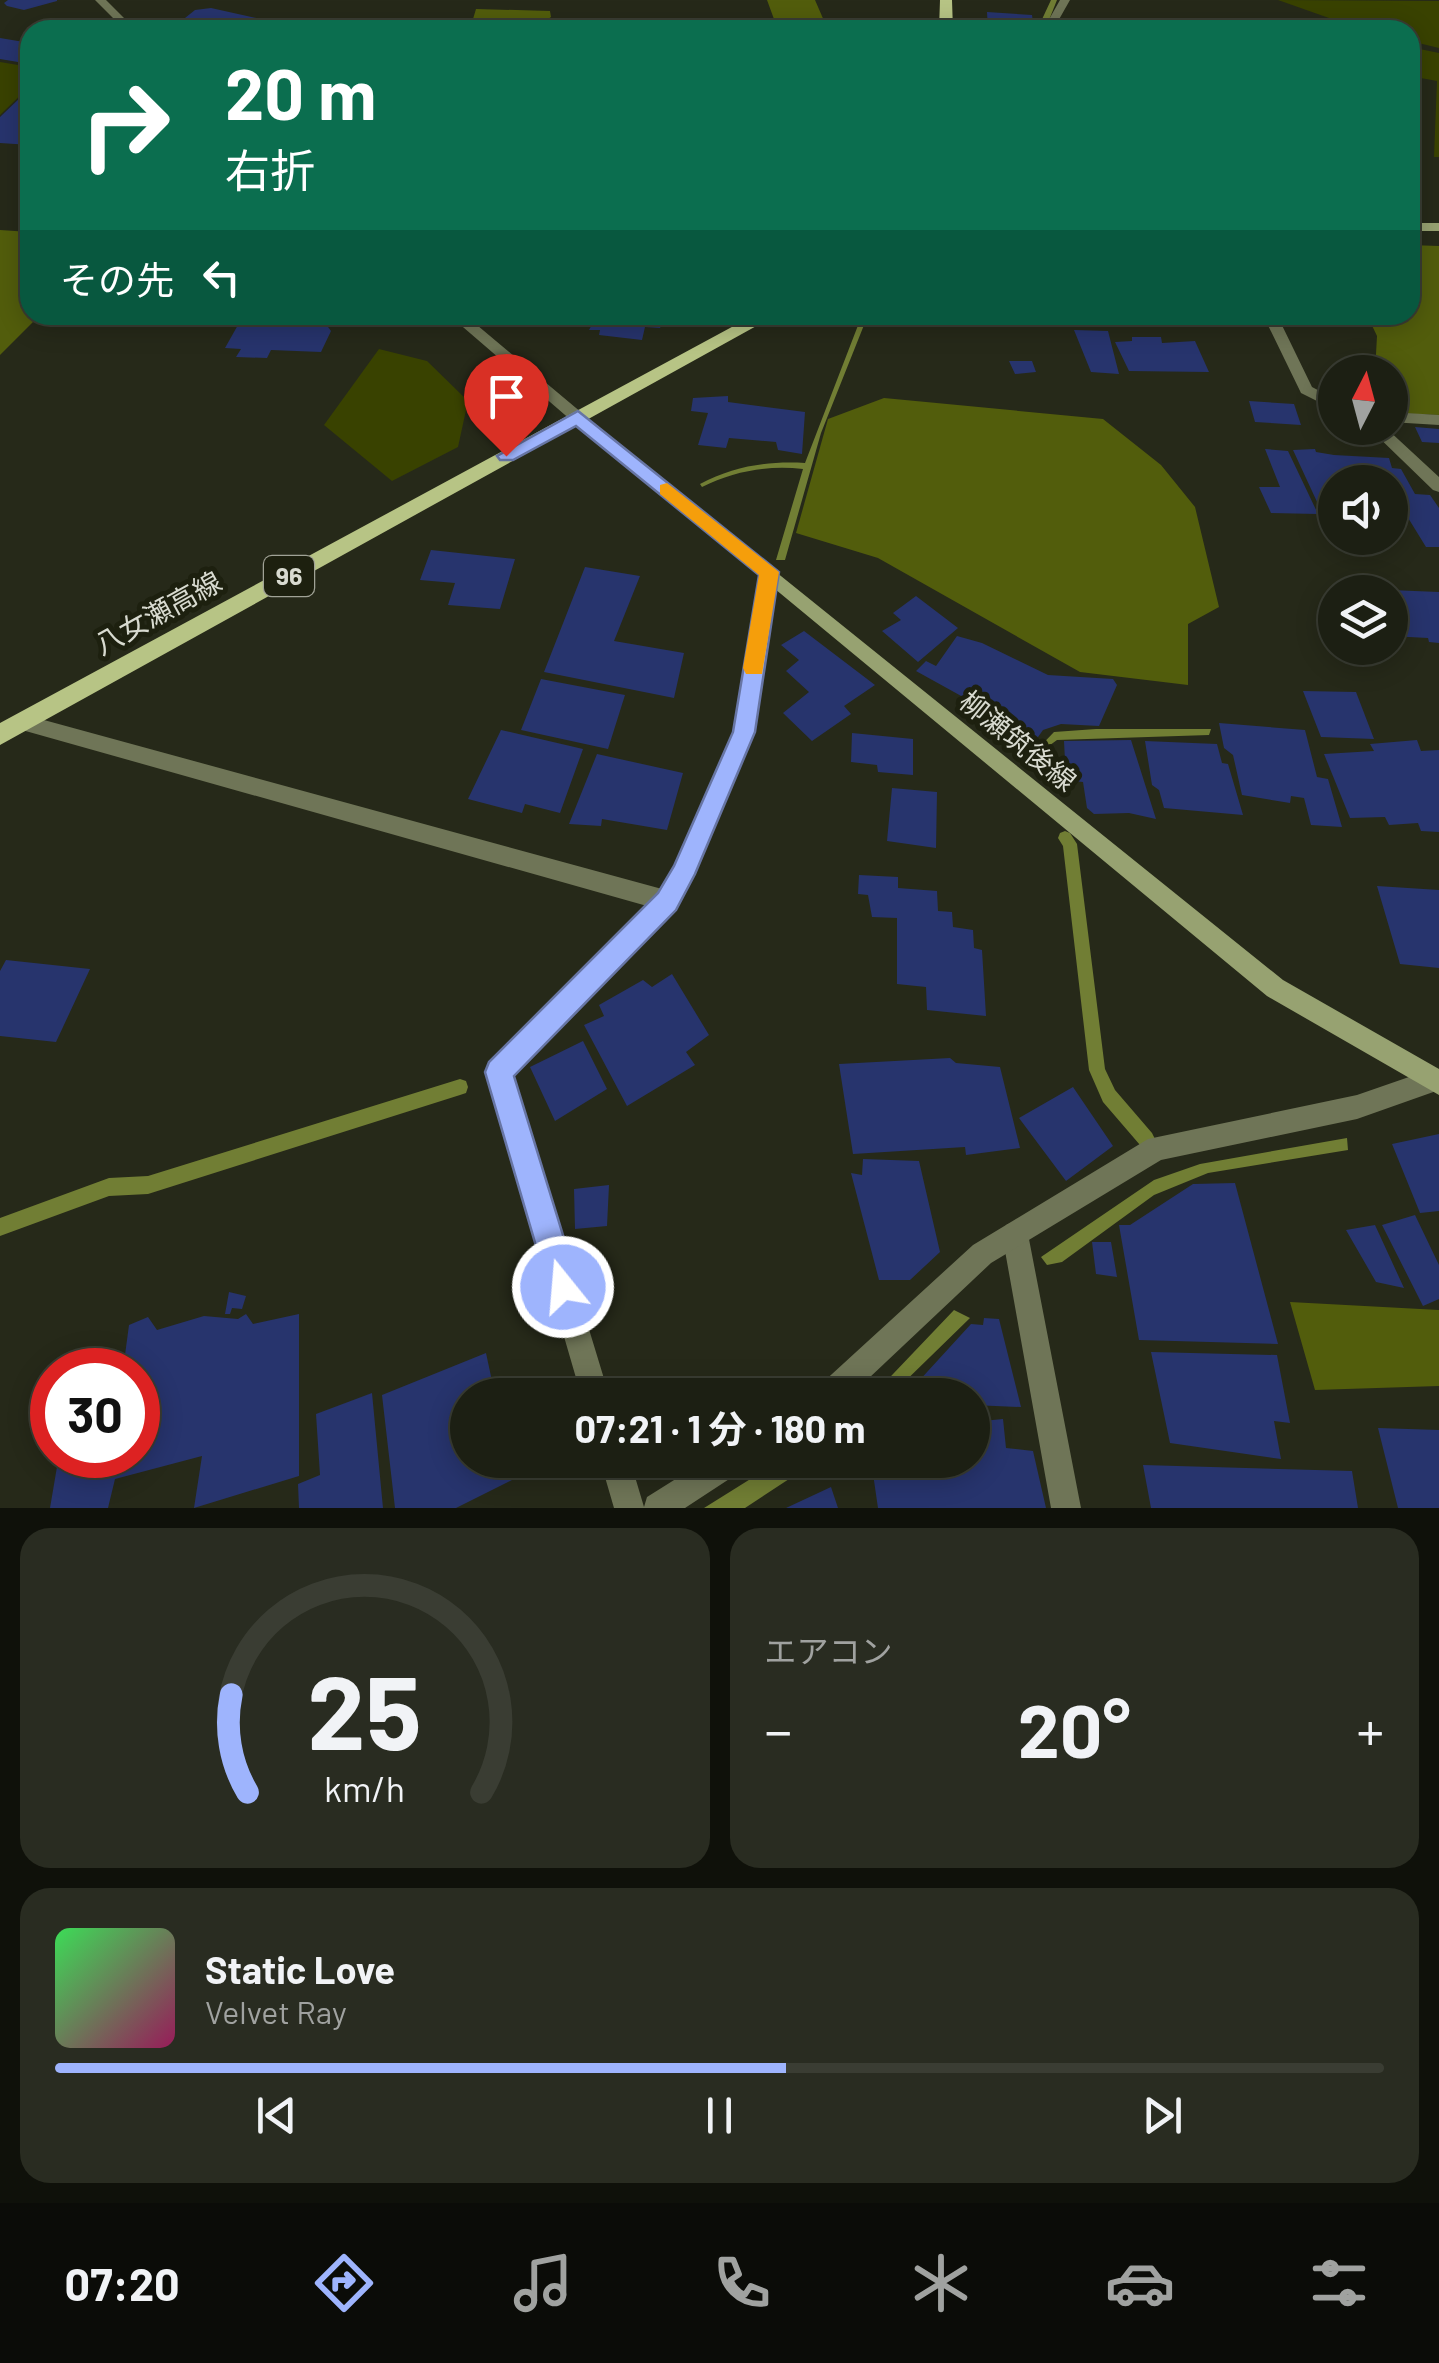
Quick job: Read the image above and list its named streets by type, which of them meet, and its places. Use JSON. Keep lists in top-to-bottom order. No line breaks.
{"streets":{"main road":["96","八女瀬高線","柳瀬筑後線"]},"crossings":[["八女瀬高線","柳瀬筑後線"]],"north":"top","page":{"turn":["20 m","右折"],"then":"その先","limit":"30","trip":"07:21 · 1 分 · 180 m","tile":"エアコン","heat":["−","20°","+"],"song":["Static Love","Velvet Ray"],"tabs":"07:20","gauge":["25","km/h"]}}
